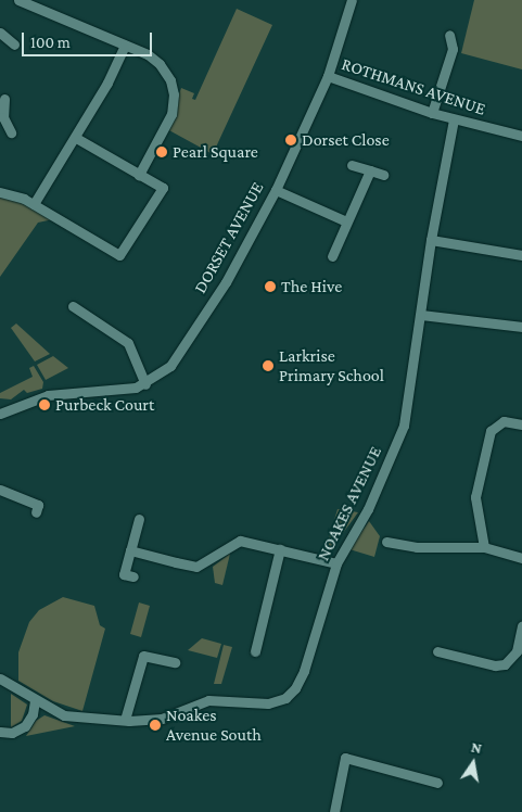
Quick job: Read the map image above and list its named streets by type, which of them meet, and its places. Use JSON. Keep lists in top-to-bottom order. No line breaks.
{"streets":{"street":["ROTHMANS AVENUE","DORSET AVENUE","NOAKES AVENUE"]},"crossings":[["ROTHMANS AVENUE","DORSET AVENUE"],["ROTHMANS AVENUE","NOAKES AVENUE"]],"places":["Dorset Close","Pearl Square","The Hive","Larkrise Primary School","Purbeck Court","Noakes Avenue South"],"scale_bar":"100 m","north":"top"}
